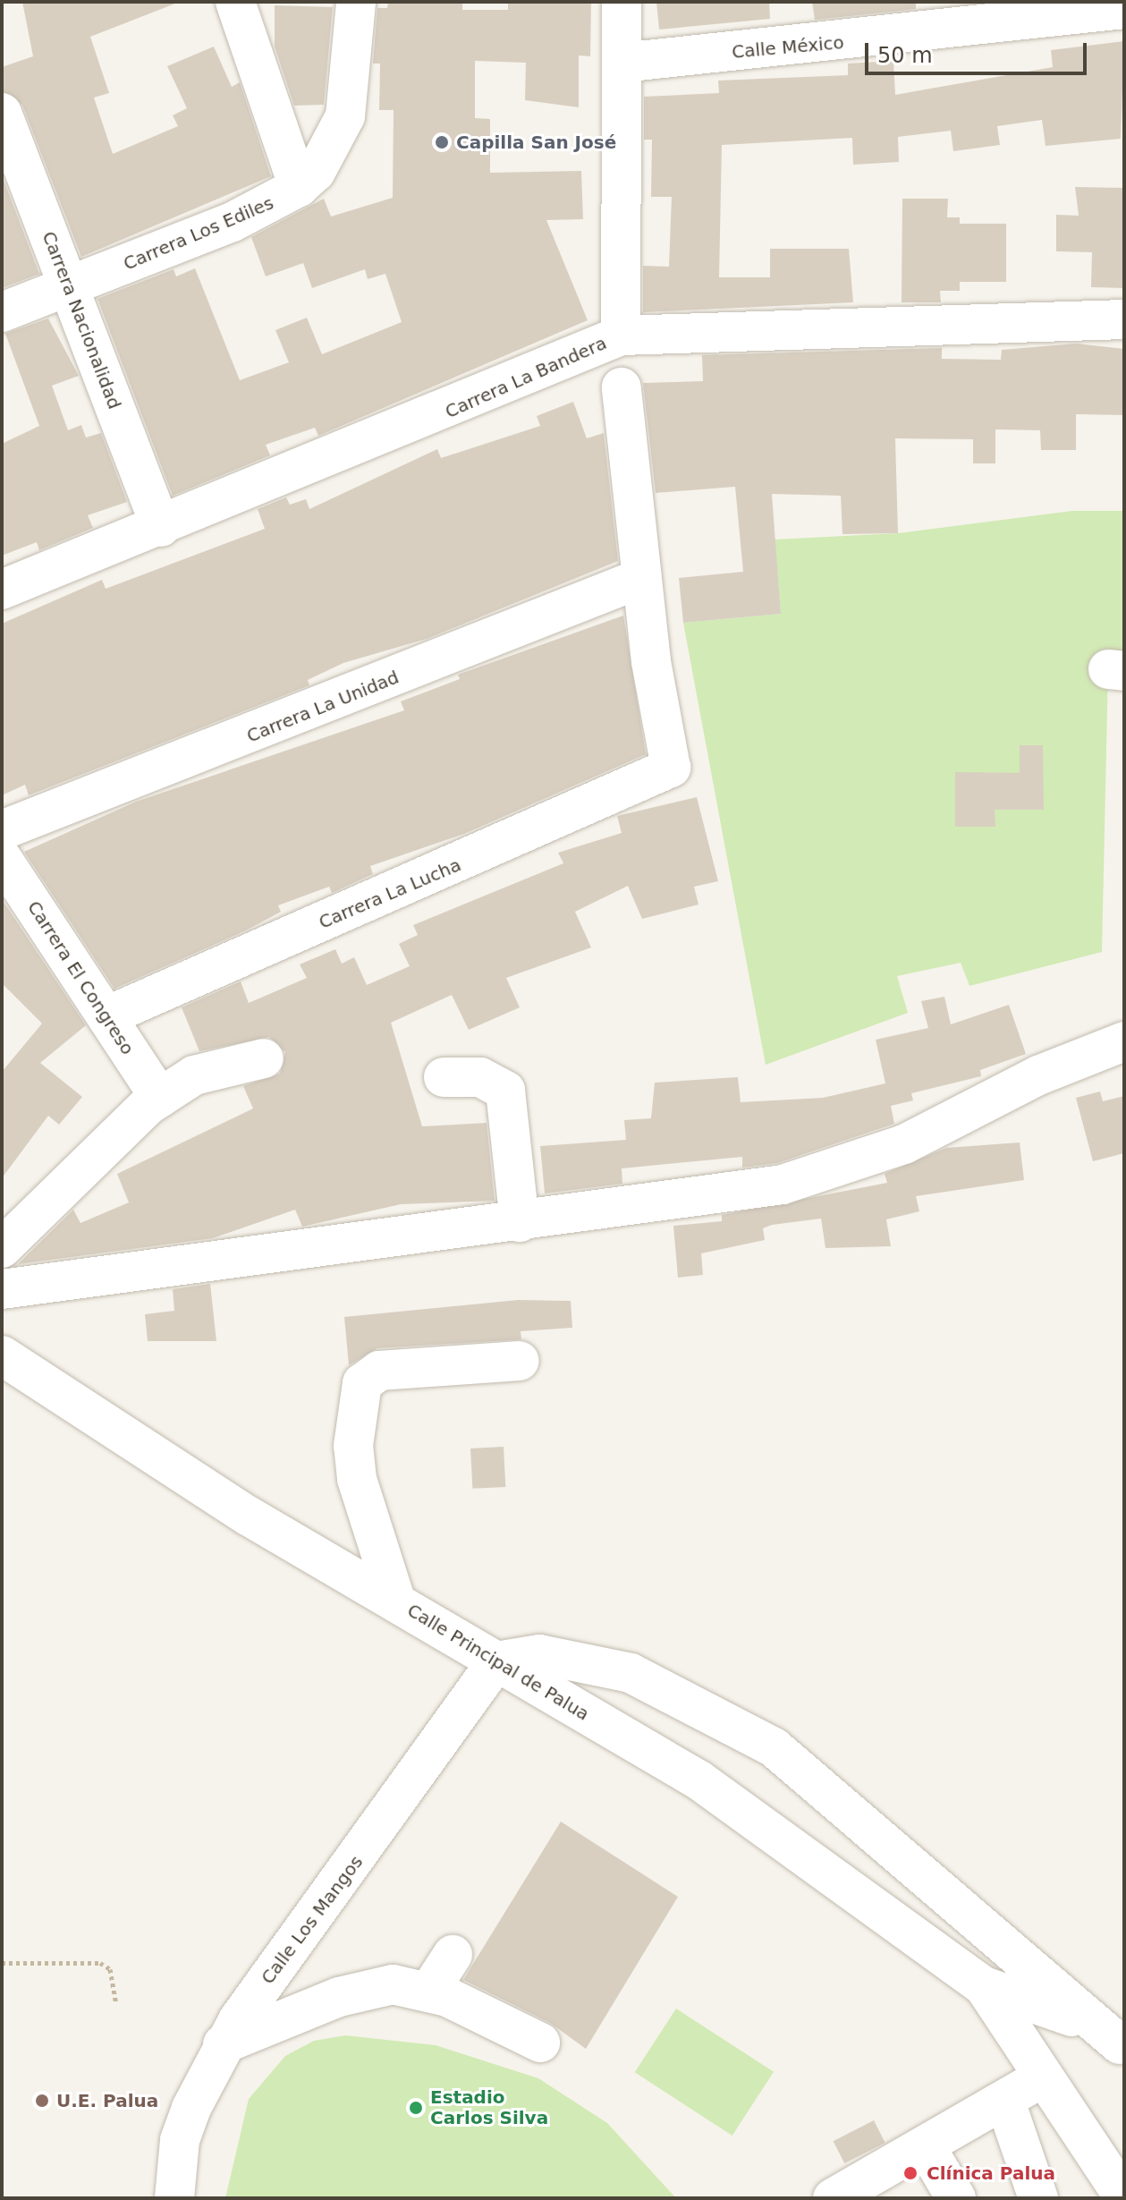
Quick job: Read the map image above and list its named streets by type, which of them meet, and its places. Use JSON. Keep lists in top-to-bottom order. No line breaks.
{"streets":{"street":["Calle México","Carrera Los Ediles","Carrera Nacionalidad","Carrera La Bandera","Carrera La Unidad","Carrera La Lucha","Carrera El Congreso","Calle Principal de Palua","Calle Los Mangos"]},"crossings":[["Carrera Los Ediles","Carrera Nacionalidad"],["Carrera Nacionalidad","Carrera La Bandera"],["Carrera La Unidad","Carrera La Lucha"],["Carrera La Lucha","Carrera El Congreso"],["Calle Principal de Palua","Calle Los Mangos"]],"places":["Capilla San José","U.E. Palua","Estadio Carlos Silva","Clínica Palua"],"scale_bar":"50 m"}
